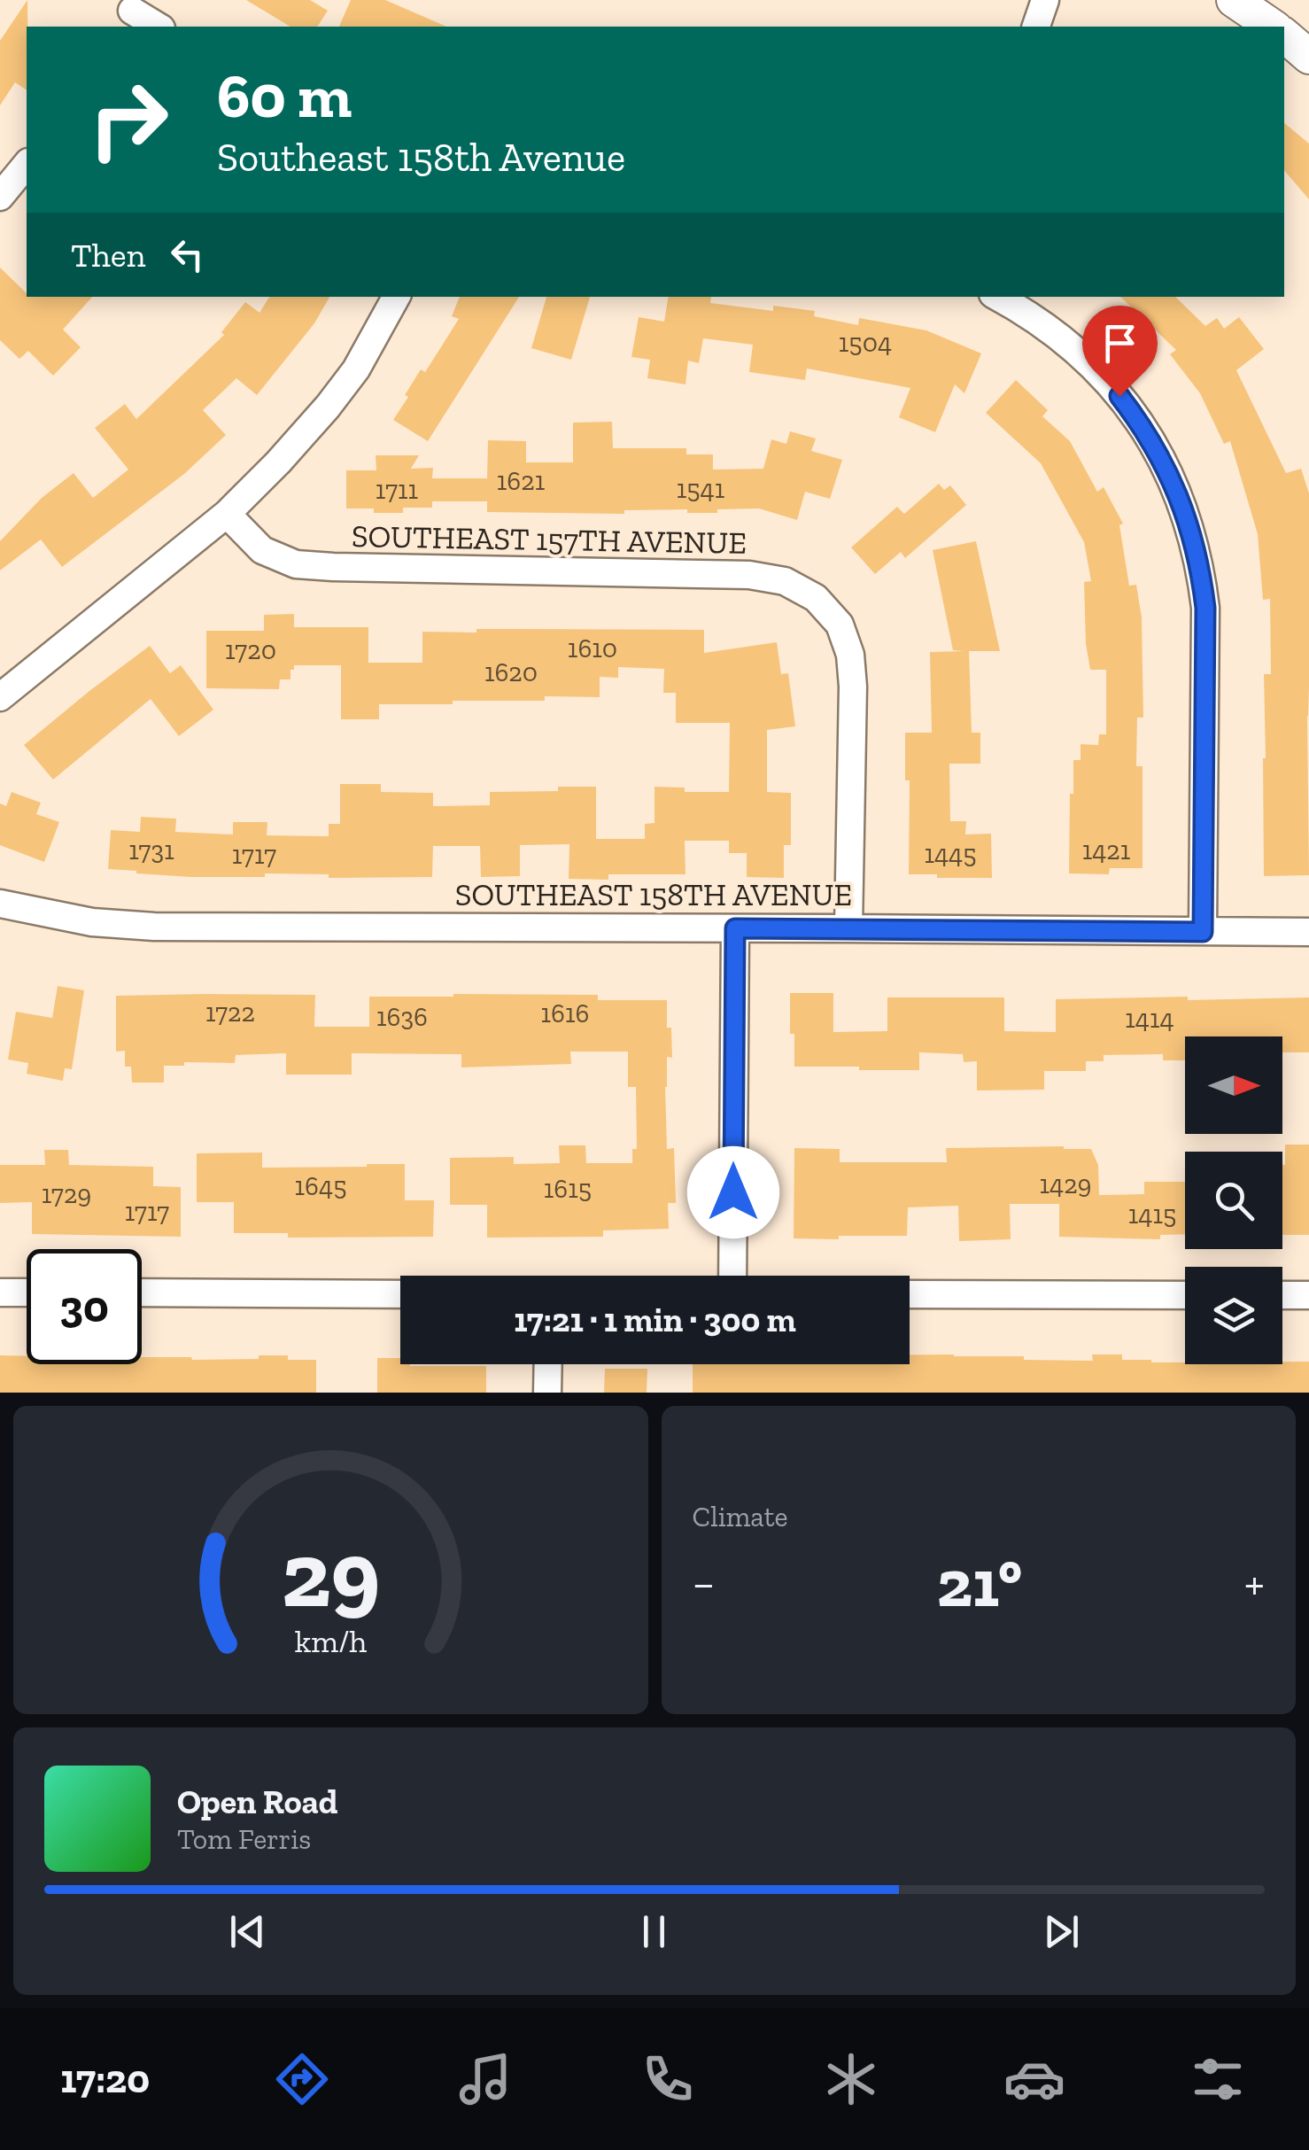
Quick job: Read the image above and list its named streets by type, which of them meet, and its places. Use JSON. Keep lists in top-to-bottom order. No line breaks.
{"streets":{"street":["SOUTHEAST 157TH AVENUE","SOUTHEAST 158TH AVENUE"]},"crossings":[["SOUTHEAST 157TH AVENUE","SOUTHEAST 158TH AVENUE"]],"house_numbers":["1504","1621","1541","1711","1610","1720","1620","1731","1421","1445","1717","1722","1616","1636","1414","1429","1645","1615","1729","1717","1415"],"north":"right","page":{"turn":["60 m","Southeast 158th Avenue"],"then":"Then","limit":"30","trip":"17:21 · 1 min · 300 m","tile":"Climate","heat":["−","21°","+"],"song":["Open Road","Tom Ferris"],"tabs":"17:20","gauge":["29","km/h"]}}
